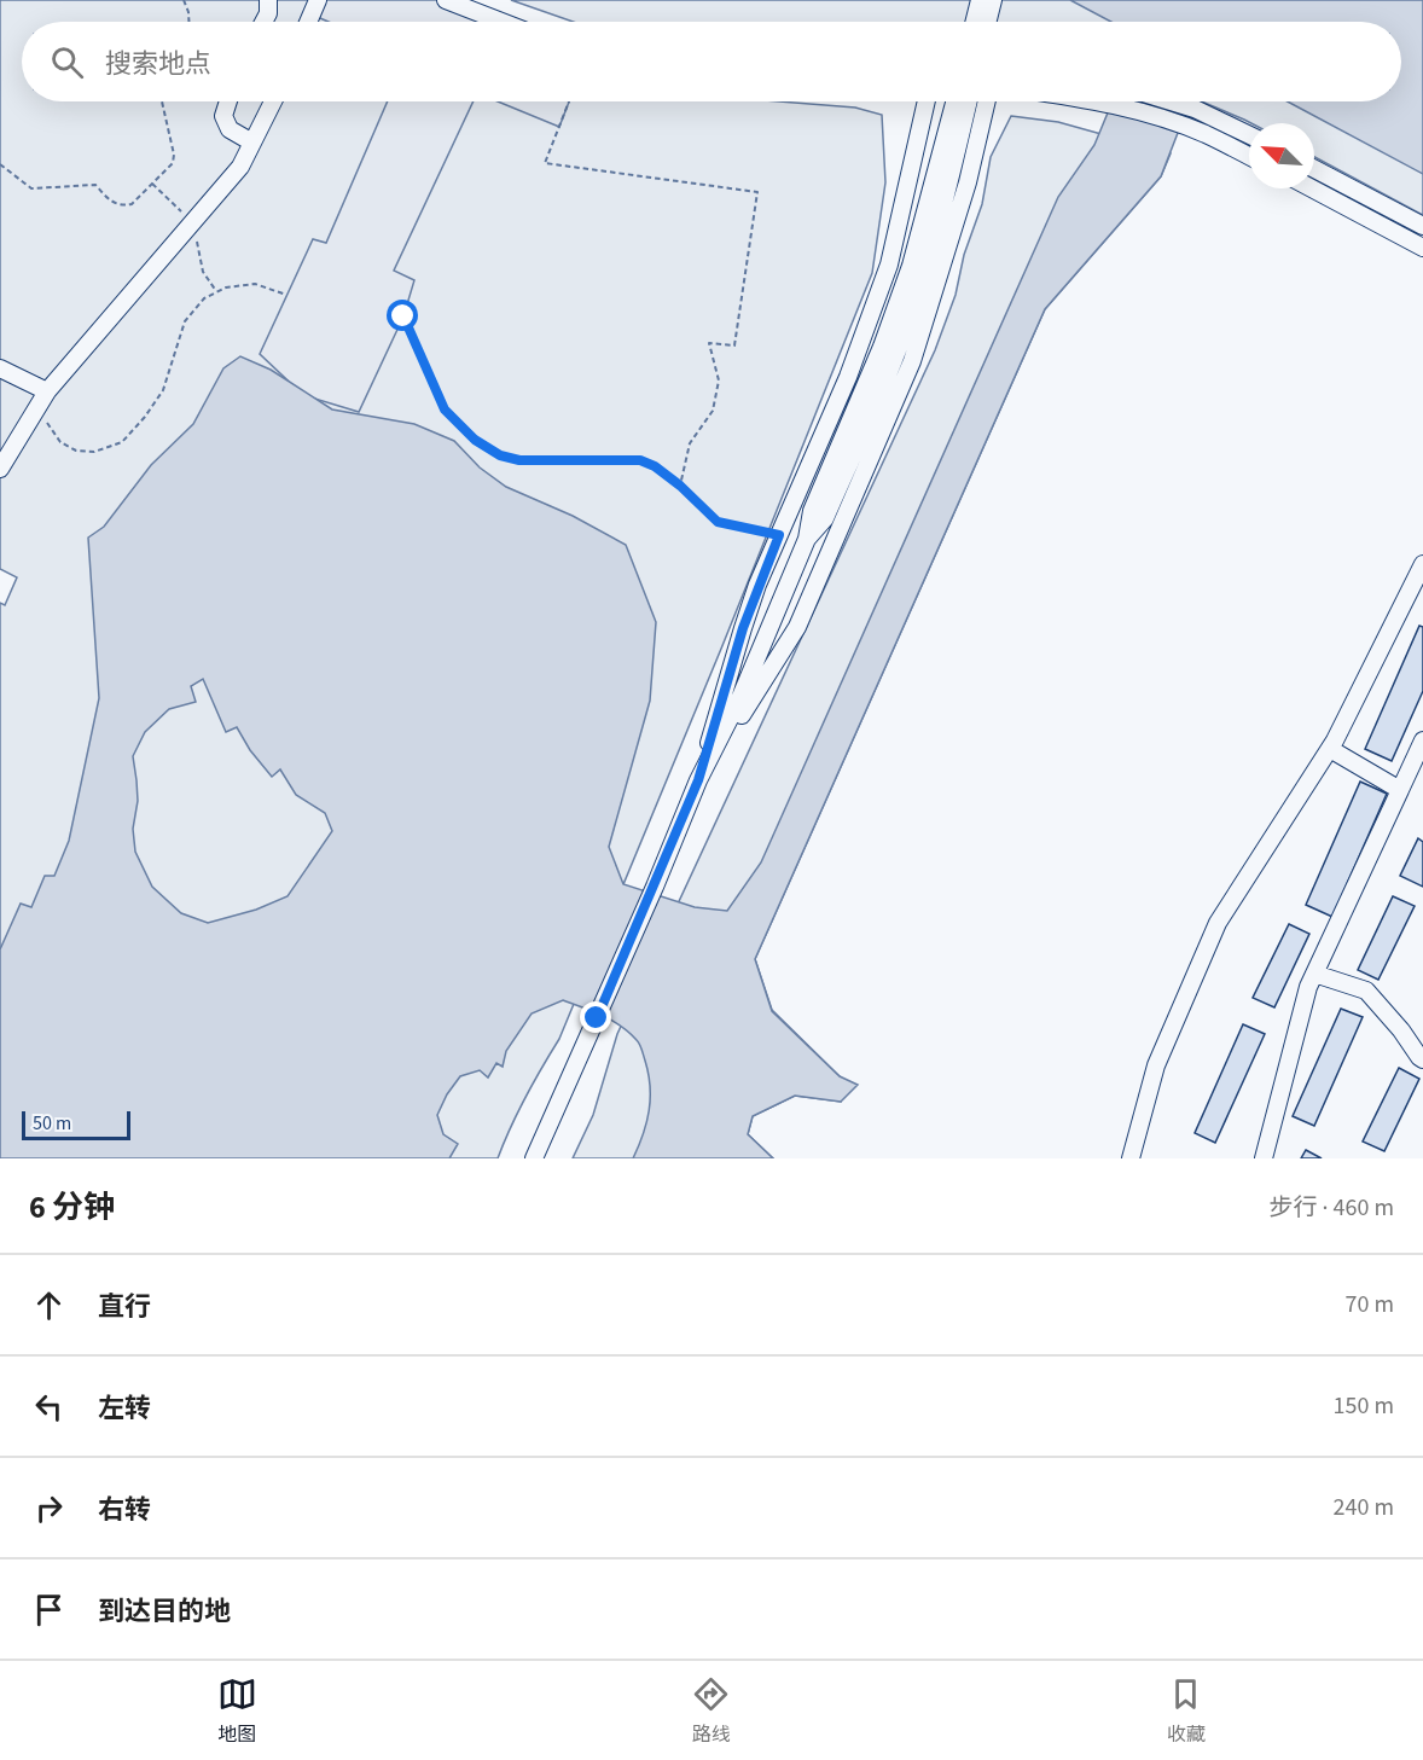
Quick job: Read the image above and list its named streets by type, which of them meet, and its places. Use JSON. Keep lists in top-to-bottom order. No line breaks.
{"scale_bar":"50 m","north":"top left","page":{"search":"搜索地点","scale":"50 m","heading":["6 分钟","步行 · 460 m"],"list":[["直行","70 m"],["左转","150 m"],["右转","240 m"],"到达目的地"],"nav":["地图","路线","收藏"]}}
